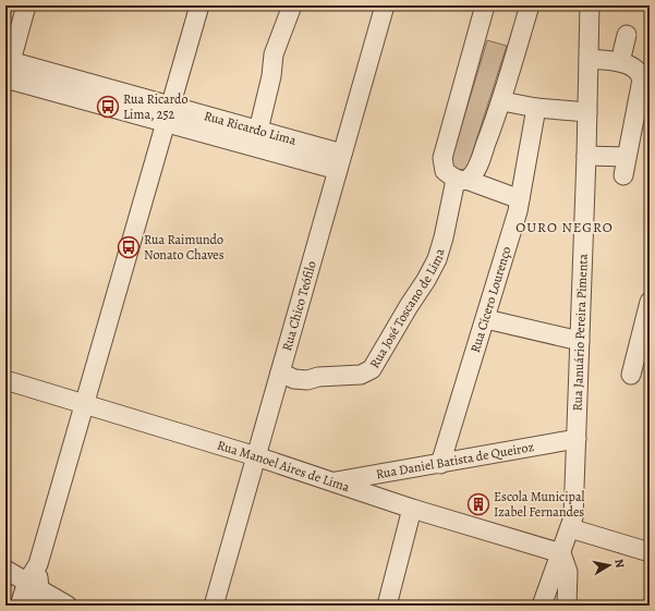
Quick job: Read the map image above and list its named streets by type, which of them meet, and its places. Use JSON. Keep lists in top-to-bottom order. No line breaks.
{"streets":{"street":["Rua Ricardo Lima","Rua Cícero Lourenço","Rua Chico Teófilo","Rua José Toscano de Lima","Rua Januário Pereira Pimenta","Rua Daniel Batista de Queiroz","Rua Manoel Aires de Lima"]},"crossings":[["Rua Ricardo Lima","Rua Chico Teófilo"],["Rua Cícero Lourenço","Rua Daniel Batista de Queiroz"],["Rua Chico Teófilo","Rua José Toscano de Lima"],["Rua Chico Teófilo","Rua Manoel Aires de Lima"],["Rua Januário Pereira Pimenta","Rua Daniel Batista de Queiroz"],["Rua Januário Pereira Pimenta","Rua Manoel Aires de Lima"],["Rua Daniel Batista de Queiroz","Rua Manoel Aires de Lima"]],"districts":["OURO NEGRO"],"places":{"bus stop":["Rua Ricardo Lima, 252","Rua Raimundo Nonato Chaves"],"building":["Escola Municipal Izabel Fernandes"]},"north":"right"}
